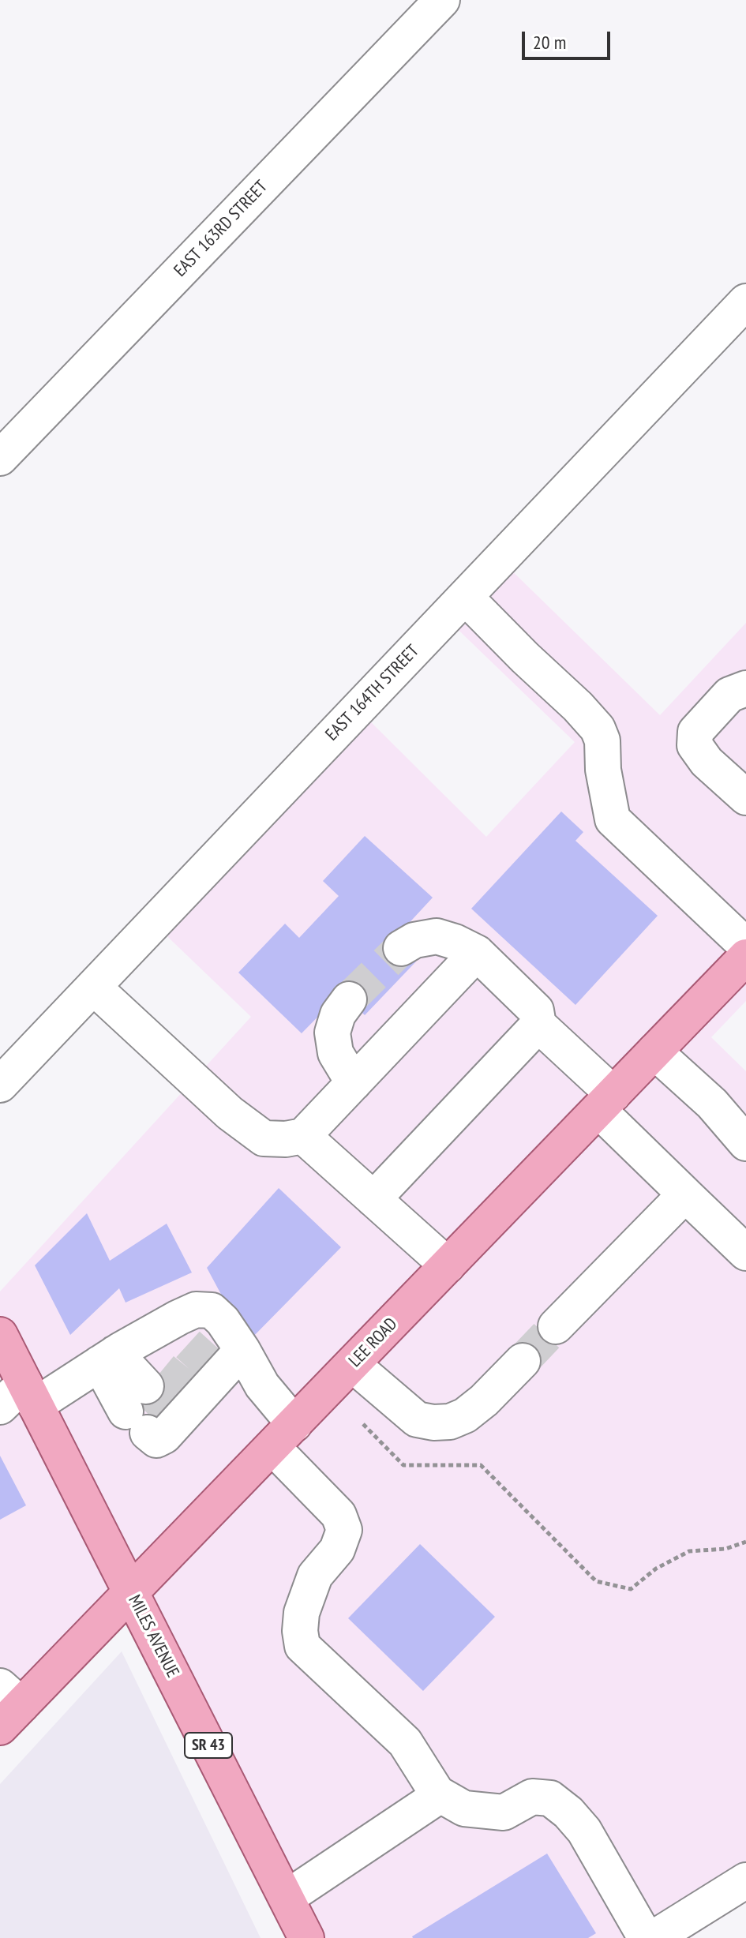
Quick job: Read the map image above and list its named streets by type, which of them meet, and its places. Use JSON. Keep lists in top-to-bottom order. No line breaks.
{"streets":{"main road":["LEE ROAD","MILES AVENUE","SR 43"],"street":["EAST 163RD STREET","EAST 164TH STREET"]},"crossings":[["LEE ROAD","MILES AVENUE"]],"scale_bar":"20 m"}
